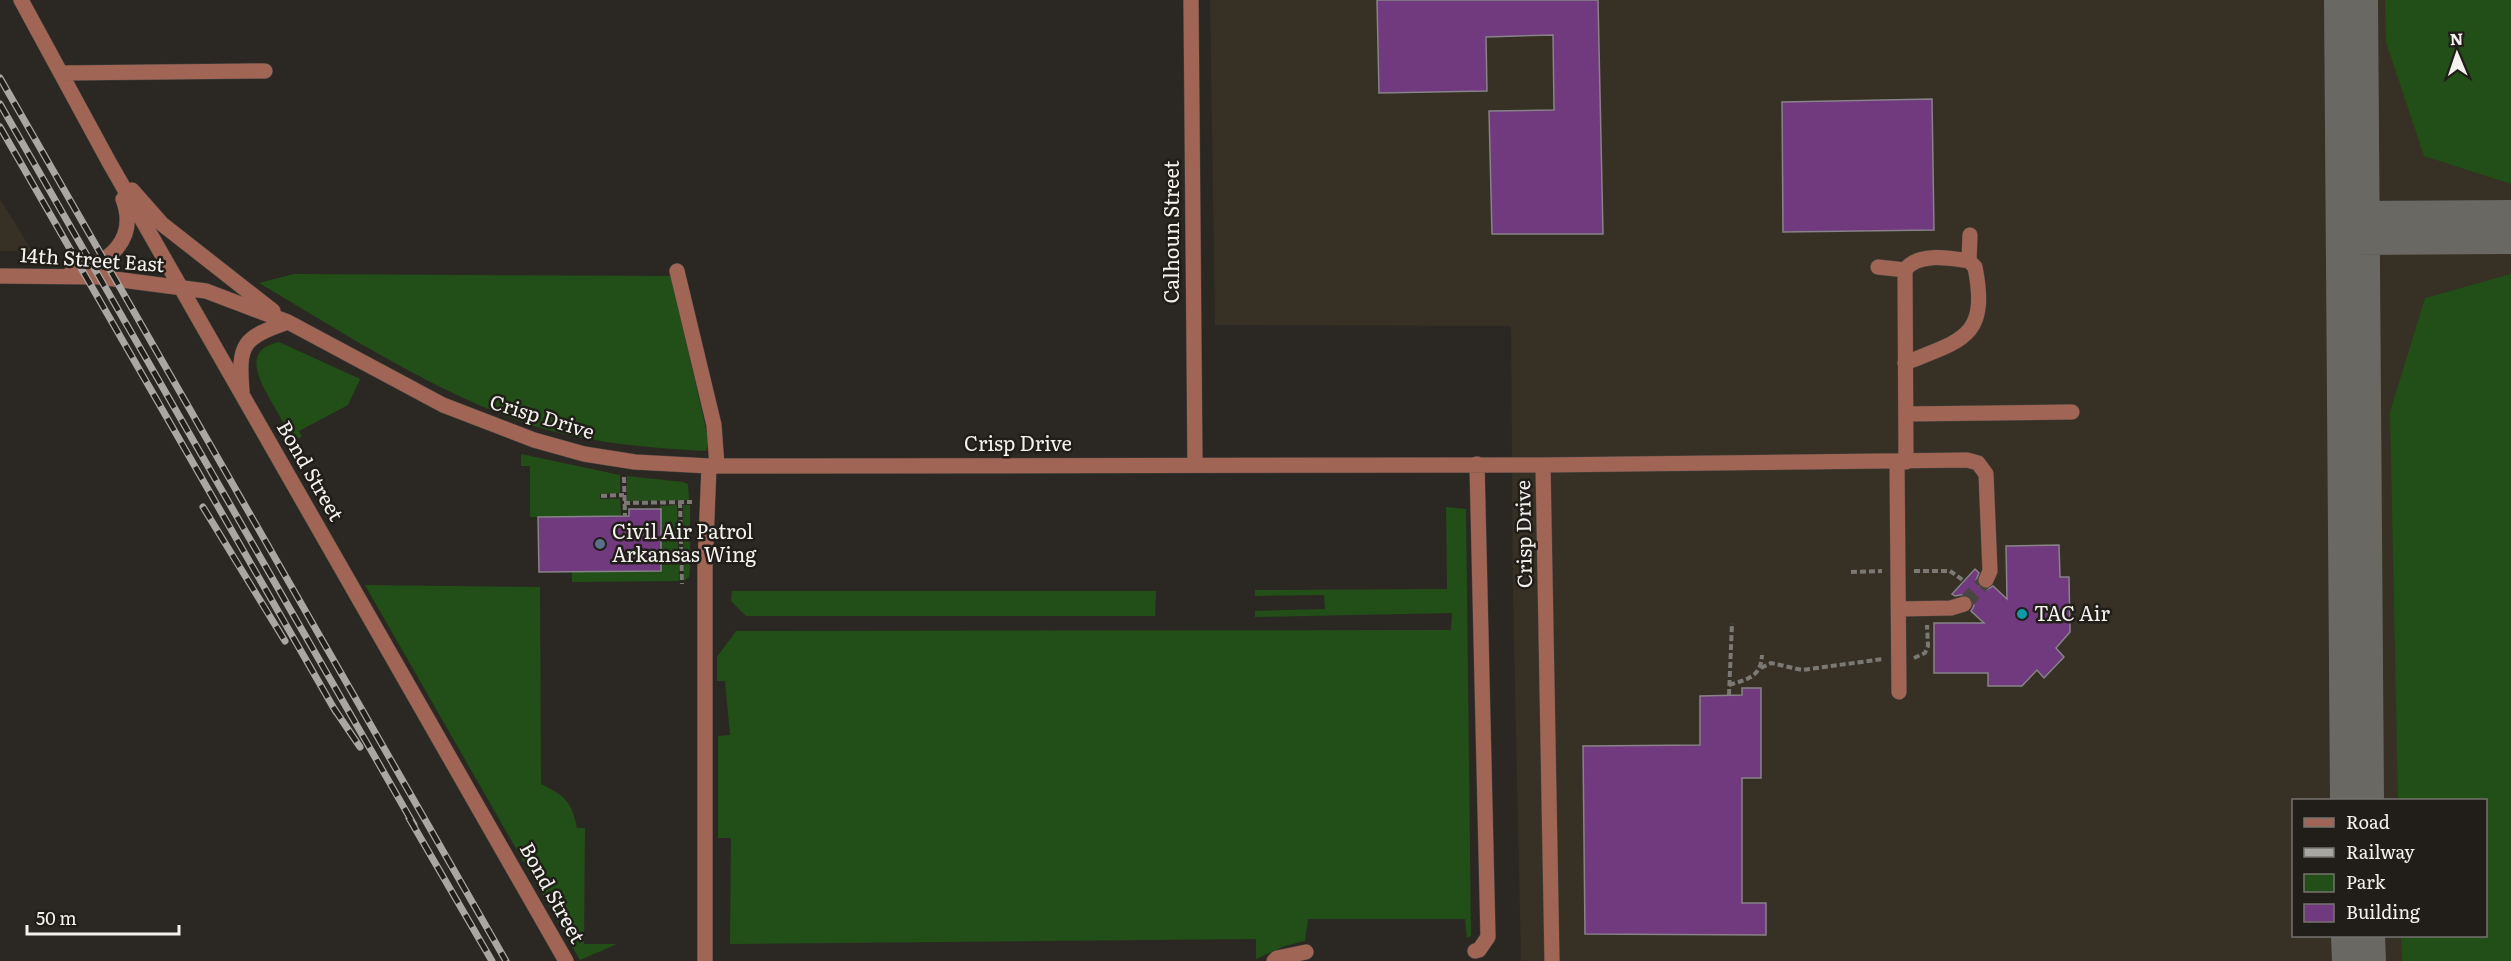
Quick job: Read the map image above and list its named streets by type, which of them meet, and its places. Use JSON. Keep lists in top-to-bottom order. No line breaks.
{"streets":{"street":["Calhoun Street","14th Street East","Crisp Drive","Bond Street"]},"crossings":[["Calhoun Street","Crisp Drive"],["14th Street East","Crisp Drive"],["14th Street East","Bond Street"],["Crisp Drive","Bond Street"]],"places":["Civil Air Patrol Arkansas Wing","TAC Air"],"legend":["Road","Railway","Park","Building"],"scale_bar":"50 m","north":"top"}
